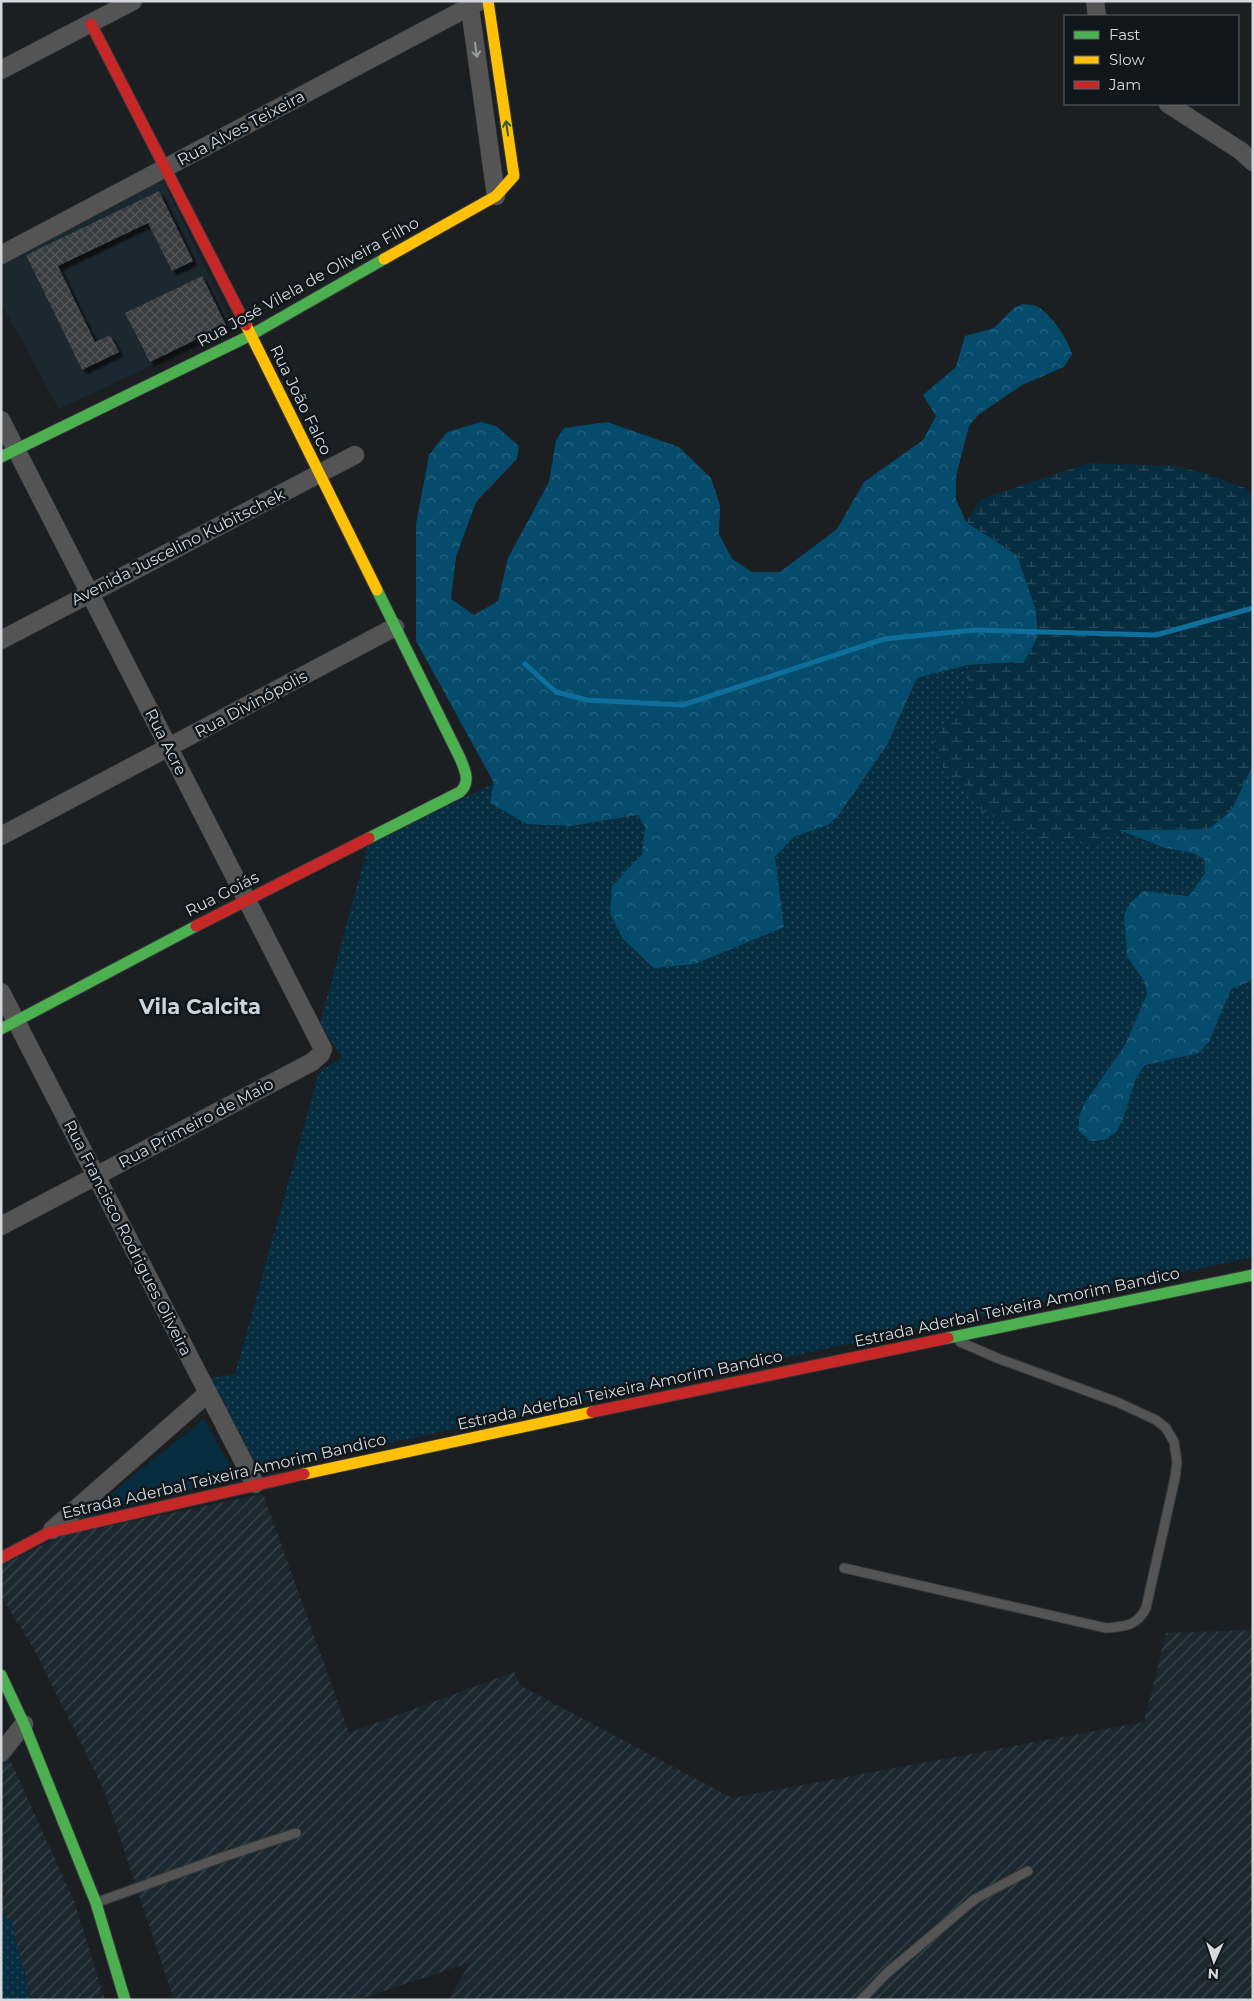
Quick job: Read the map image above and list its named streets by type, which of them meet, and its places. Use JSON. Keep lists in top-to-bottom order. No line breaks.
{"streets":{"street":["Rua Alves Teixeira","Rua José Vilela de Oliveira Filho","Rua João Falco","Avenida Juscelino Kubitschek","Rua Divinópolis","Rua Acre","Rua Goiás","Rua Primeiro de Maio","Rua Francisco Rodrigues Oliveira","Estrada Aderbal Teixeira Amorim Bandico"]},"crossings":[["Rua Alves Teixeira","Rua João Falco"],["Rua José Vilela de Oliveira Filho","Rua João Falco"],["Rua José Vilela de Oliveira Filho","Rua Acre"],["Rua João Falco","Avenida Juscelino Kubitschek"],["Rua João Falco","Rua Divinópolis"],["Rua João Falco","Rua Goiás"],["Avenida Juscelino Kubitschek","Rua Acre"],["Rua Divinópolis","Rua Acre"],["Rua Acre","Rua Goiás"],["Rua Acre","Rua Primeiro de Maio"],["Rua Goiás","Rua Francisco Rodrigues Oliveira"],["Rua Primeiro de Maio","Rua Francisco Rodrigues Oliveira"],["Rua Francisco Rodrigues Oliveira","Estrada Aderbal Teixeira Amorim Bandico"]],"districts":["Vila Calcita"],"legend":["Fast","Slow","Jam"],"north":"bottom"}
